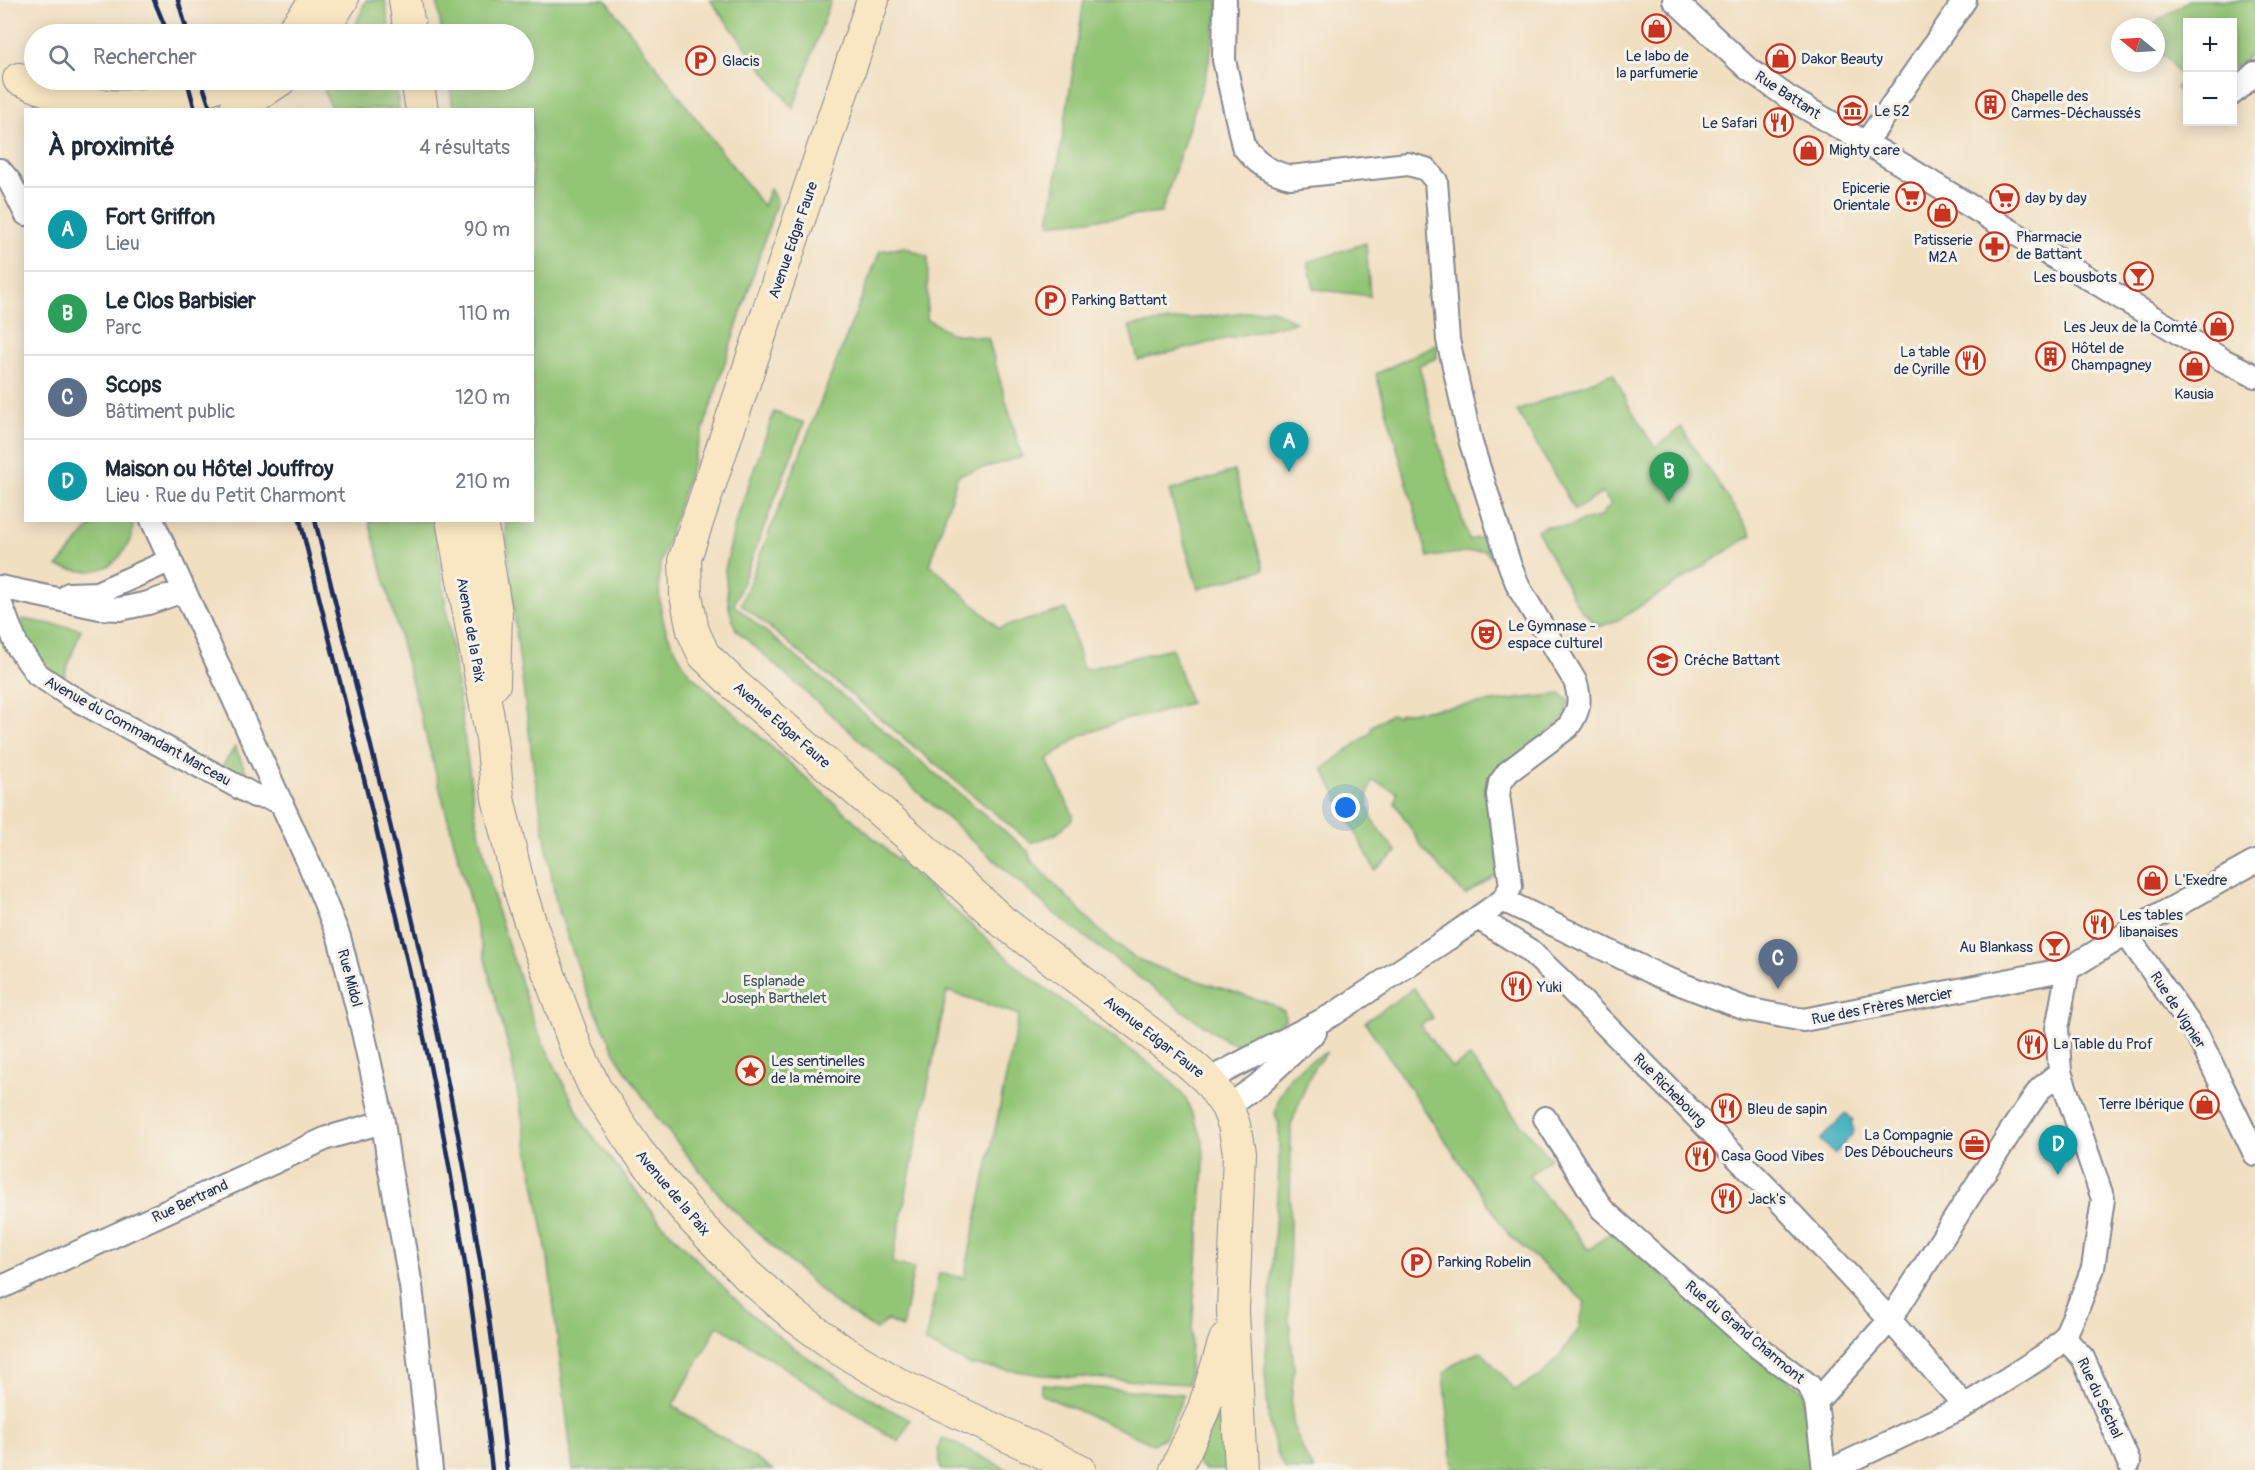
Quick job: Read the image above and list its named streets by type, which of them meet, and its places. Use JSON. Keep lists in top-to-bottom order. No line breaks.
{"streets":{"main road":["Avenue Edgar Faure","Avenue de la Paix"],"street":["Rue Battant","Avenue du Commandant Marceau","Rue Midol","Rue des Frères Mercier","Rue de Vignier","Rue Richebourg","Rue Bertrand","Rue du Grand Charmont","Rue du Séchal"]},"crossings":[["Avenue du Commandant Marceau","Rue Midol"],["Rue Midol","Rue Bertrand"]],"parks":["Esplanade Joseph Barthelet"],"places":{"shop":["Le labo de la parfumerie","Dakor Beauty","Mighty care","Patisserie M2A","Les Jeux de la Comté","Kausia","L'Exedre","Terre Ibérique"],"parking":["Glacis","Parking Battant","Parking Robelin"],"building":["Chapelle des Carmes-Déchaussés","Hôtel de Champagney"],"museum":["Le 52"],"restaurant":["Le Safari","La table de Cyrille","Les tables libanaises","Yuki","La Table du Prof","Bleu de sapin","Casa Good Vibes","Jack's"],"supermarket":["Epicerie Orientale","day by day"],"pharmacy":["Pharmacie de Battant"],"bar":["Les bousbots","Au Blankass"],"theatre":["Le Gymnase - espace culturel"],"school or university":["Créche Battant"],"place":["Les sentinelles de la mémoire"],"office":["La Compagnie Des Déboucheurs"]},"north":"left","page":{"map_buttons":["+","−"],"search":"Rechercher","heading":["À proximité","4 résultats"],"list":[{"mark":"A","name":"Fort Griffon","note":"Lieu","value":"90 m"},{"mark":"B","name":"Le Clos Barbisier","note":"Parc","value":"110 m"},{"mark":"C","name":"Scops","note":"Bâtiment public","value":"120 m"},{"mark":"D","name":"Maison ou Hôtel Jouffroy","note":"Lieu · Rue du Petit Charmont","value":"210 m"}],"pins":["A","B","C","D"]}}
